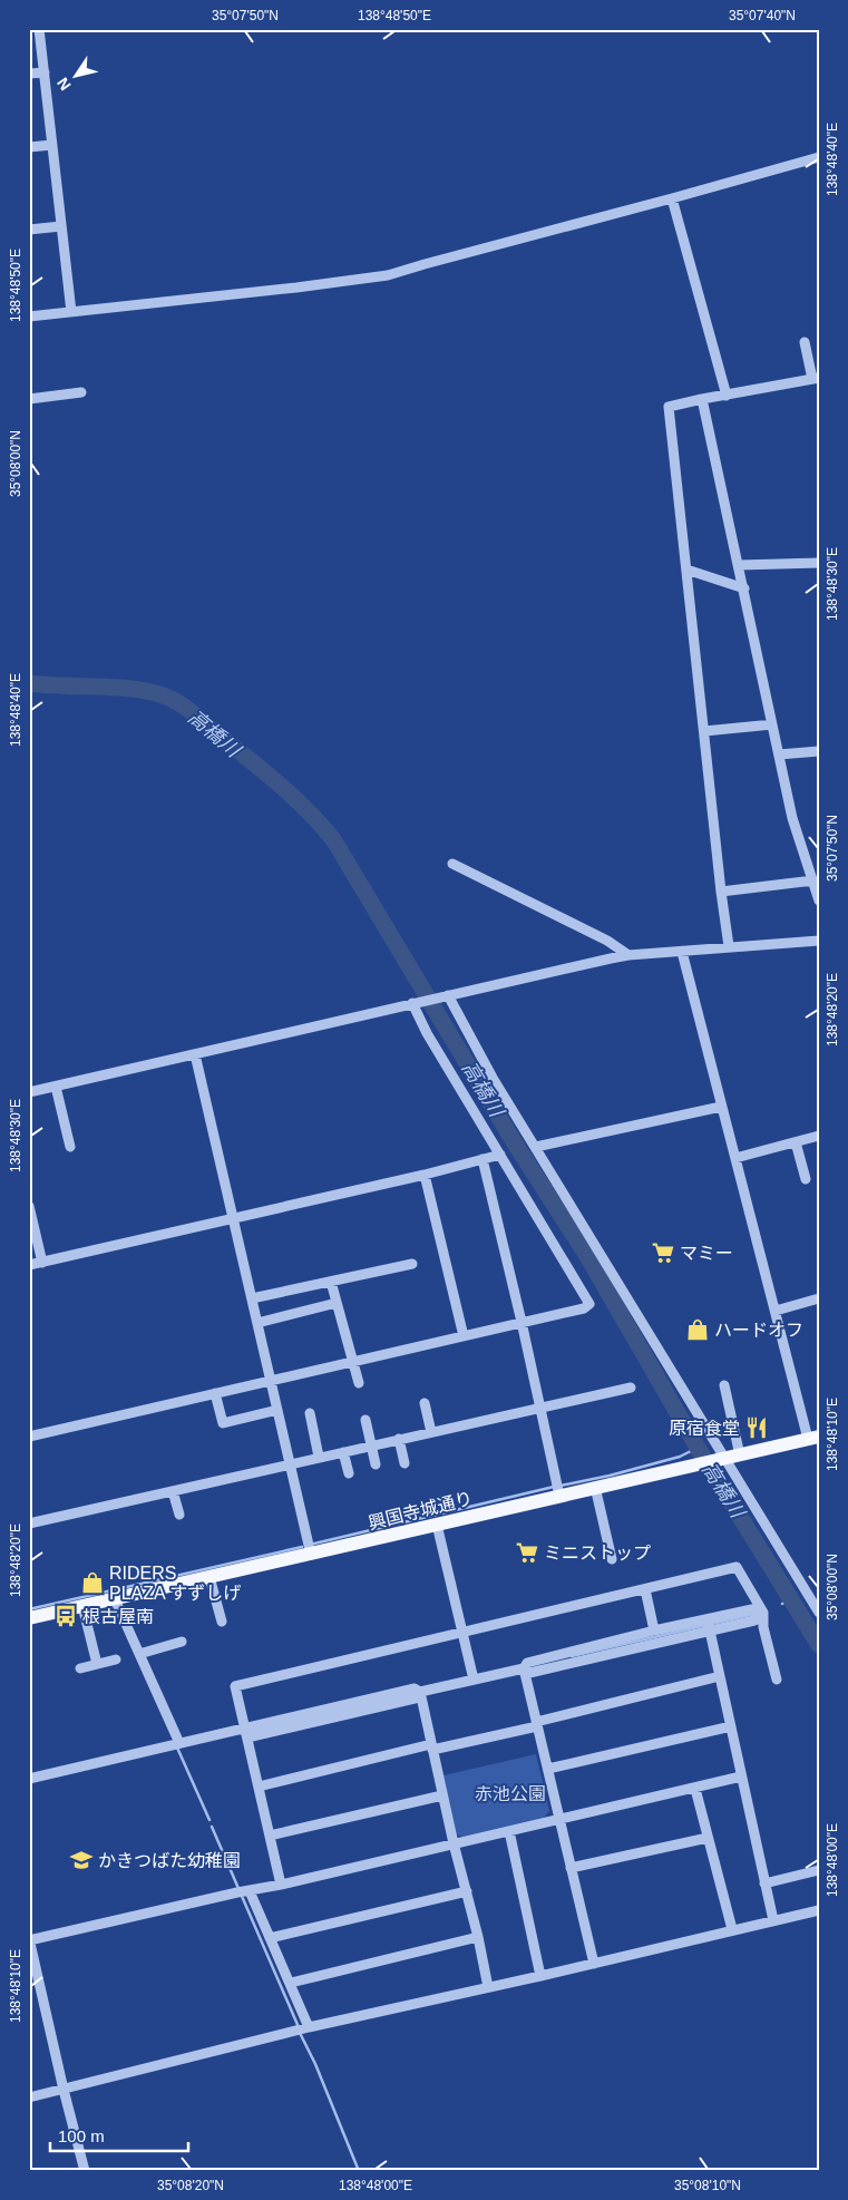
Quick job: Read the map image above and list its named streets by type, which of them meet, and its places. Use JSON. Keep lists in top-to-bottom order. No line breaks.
{"streets":{"main road":["興国寺城通り"]},"water":["高橋川"],"parks":["赤池公園"],"places":{"supermarket":["マミー","ミニストップ"],"shop":["ハードオフ","RIDERS PLAZA すずしげ"],"restaurant":["原宿食堂"],"bus stop":["根古屋南"],"school or university":["かきつばた幼稚園"]},"scale_bar":"100 m","north":"bottom left","coordinates":["35°07'50\"N","138°48'50\"E","35°07'40\"N","138°48'40\"E","35°08'00\"N","138°48'30\"E","138°48'20\"E","138°48'10\"E","138°48'00\"E","35°08'20\"N","35°08'10\"N"]}
